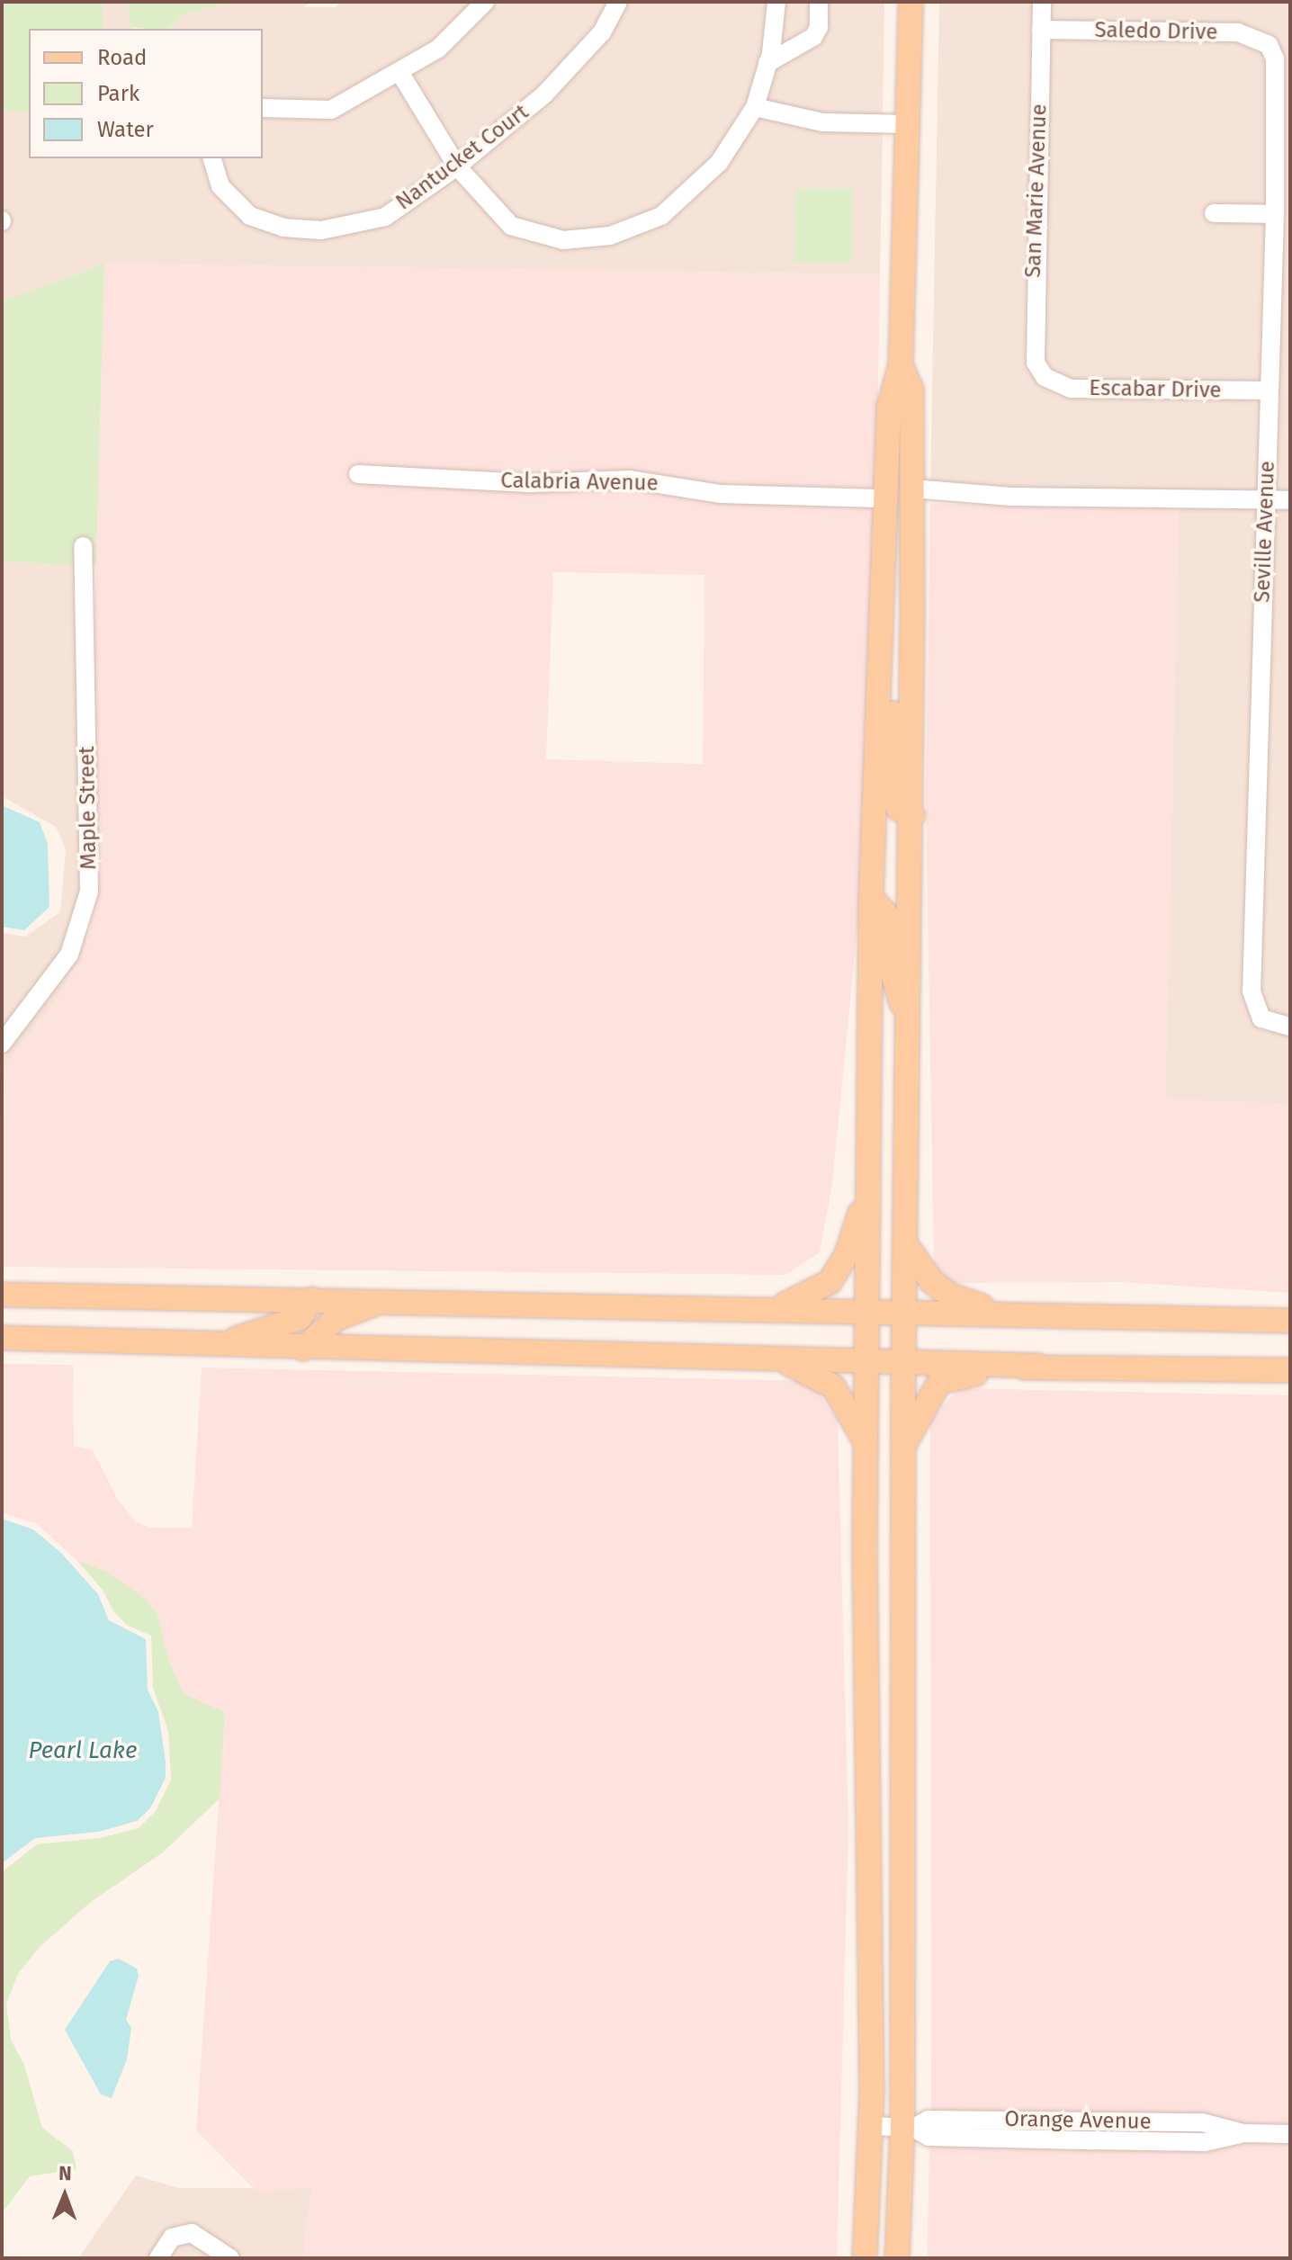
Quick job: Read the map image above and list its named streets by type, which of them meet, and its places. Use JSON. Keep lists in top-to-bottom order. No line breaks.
{"streets":{"street":["Saledo Drive","Nantucket Court","San Marie Avenue","Escabar Drive","Calabria Avenue","Seville Avenue","Maple Street","Orange Avenue"]},"crossings":[["Saledo Drive","San Marie Avenue"],["Saledo Drive","Seville Avenue"],["San Marie Avenue","Escabar Drive"],["Escabar Drive","Seville Avenue"]],"water":["Pearl Lake"],"legend":["Road","Park","Water"],"north":"top"}
